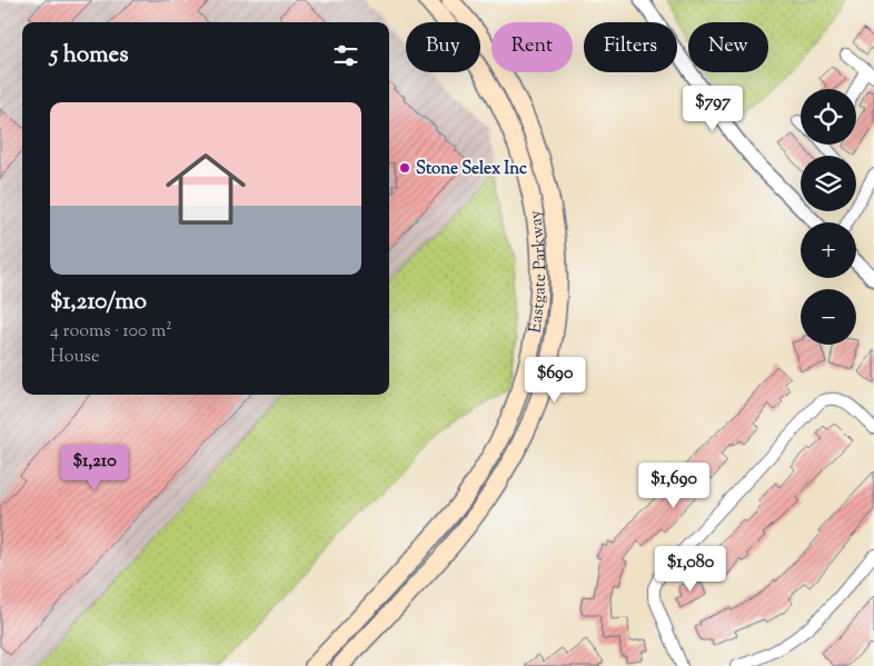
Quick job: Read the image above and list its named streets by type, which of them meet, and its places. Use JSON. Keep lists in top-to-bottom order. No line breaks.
{"streets":{"main road":["Eastgate Parkway"]},"places":["Stone Selex Inc"],"page":{"chip":["Buy","Rent","Filters","New"],"heading":"5 homes","price":["$797","$690","$1,210","$1,690","$1,080"],"map_buttons":["+","−"],"list":[{"name":"$1,210/mo","note":"4 rooms · 100 m² · House"}]}}
